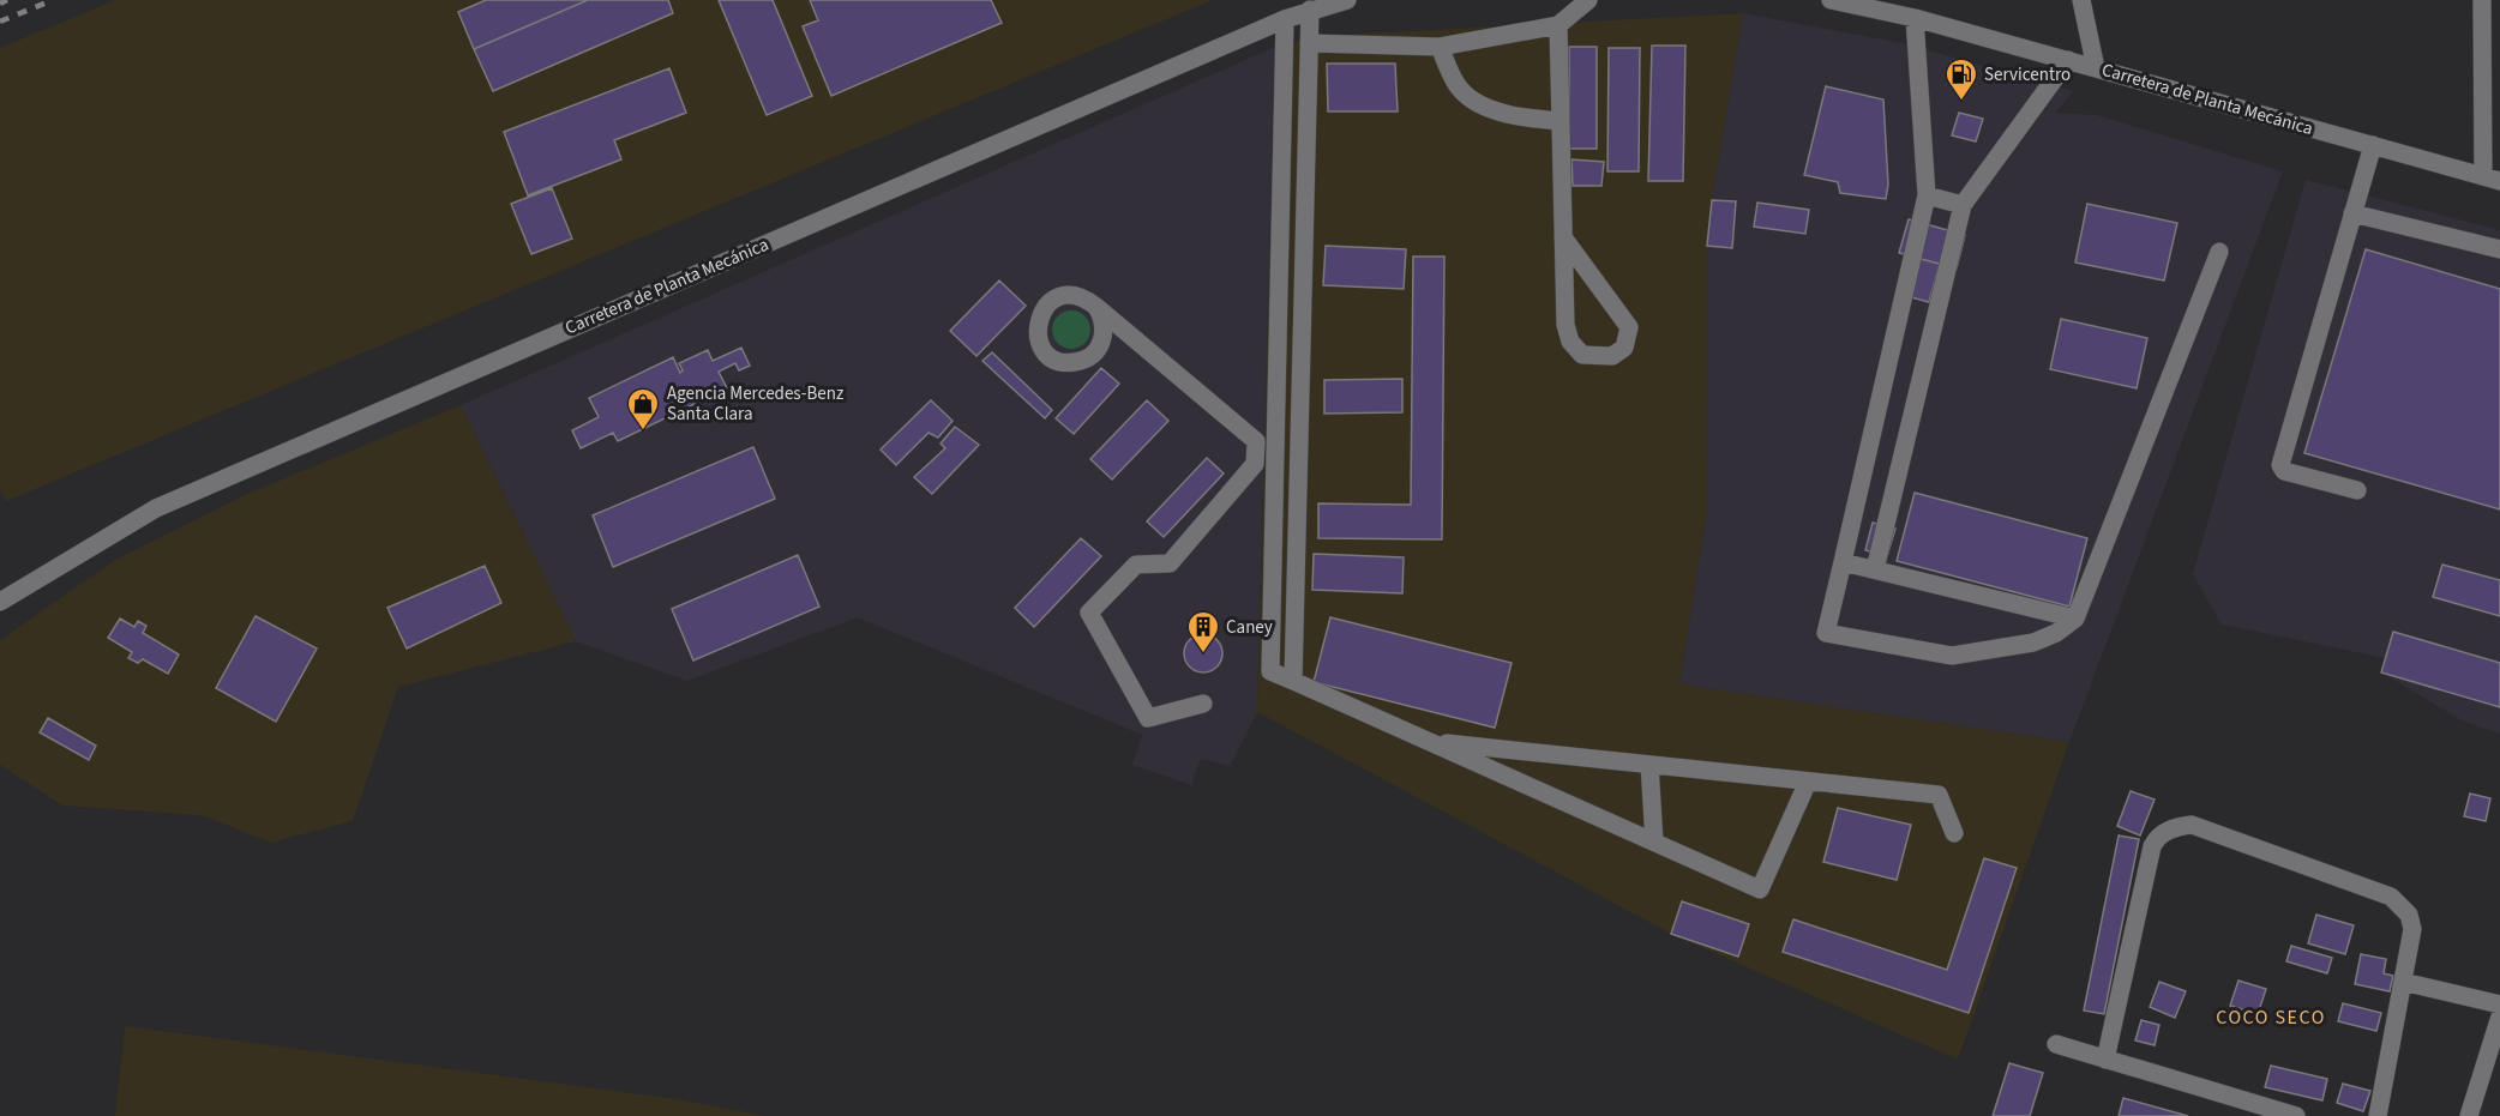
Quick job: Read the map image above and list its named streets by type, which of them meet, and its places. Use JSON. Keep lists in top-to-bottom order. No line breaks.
{"streets":{"street":["Carretera de Planta Mecánica"]},"districts":["COCO SECO"],"places":{"fuel station":["Servicentro"],"shop":["Agencia Mercedes-Benz Santa Clara"],"building":["Caney"]}}
